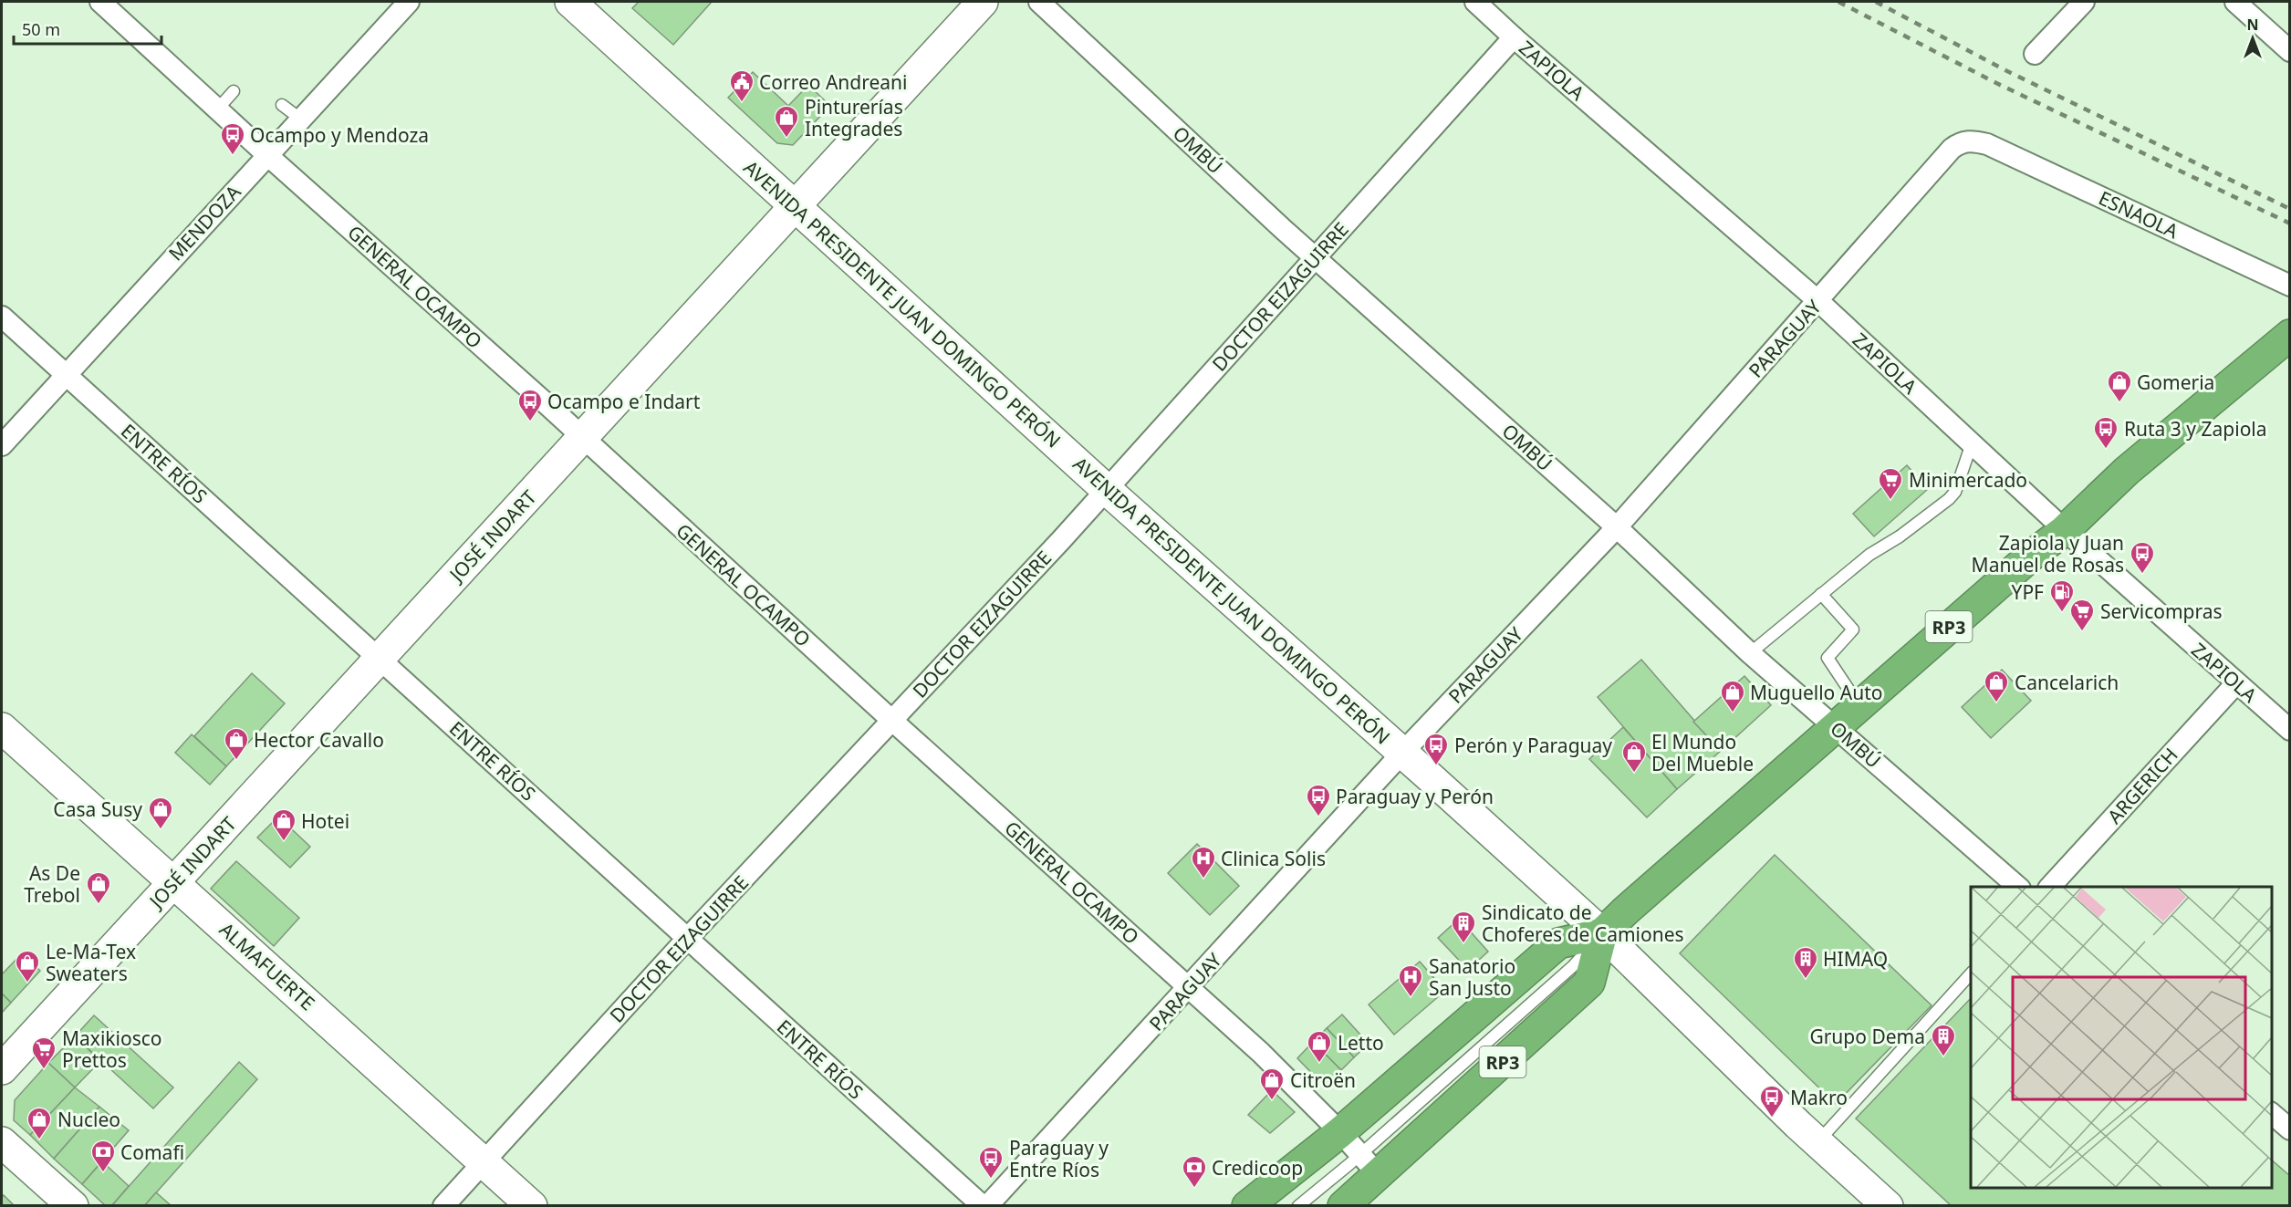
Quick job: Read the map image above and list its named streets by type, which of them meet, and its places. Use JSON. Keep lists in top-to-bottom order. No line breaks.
{"streets":{"highway":["RP3"],"street":["ZAPIOLA","OMBÚ","ESNAOLA","MENDOZA","GENERAL OCAMPO","DOCTOR EIZAGUIRRE","AVENIDA PRESIDENTE JUAN DOMINGO PERÓN","PARAGUAY","ENTRE RÍOS","JOSÉ INDART","ARGERICH","ALMAFUERTE"]},"crossings":[["ZAPIOLA","DOCTOR EIZAGUIRRE"],["ZAPIOLA","PARAGUAY"],["ZAPIOLA","RP3"],["ZAPIOLA","ARGERICH"],["OMBÚ","DOCTOR EIZAGUIRRE"],["OMBÚ","PARAGUAY"],["OMBÚ","RP3"],["ESNAOLA","PARAGUAY"],["MENDOZA","GENERAL OCAMPO"],["MENDOZA","ENTRE RÍOS"],["GENERAL OCAMPO","DOCTOR EIZAGUIRRE"],["GENERAL OCAMPO","PARAGUAY"],["GENERAL OCAMPO","JOSÉ INDART"],["GENERAL OCAMPO","RP3"],["DOCTOR EIZAGUIRRE","AVENIDA PRESIDENTE JUAN DOMINGO PERÓN"],["DOCTOR EIZAGUIRRE","ENTRE RÍOS"],["DOCTOR EIZAGUIRRE","ALMAFUERTE"],["AVENIDA PRESIDENTE JUAN DOMINGO PERÓN","PARAGUAY"],["AVENIDA PRESIDENTE JUAN DOMINGO PERÓN","JOSÉ INDART"],["AVENIDA PRESIDENTE JUAN DOMINGO PERÓN","RP3"],["ENTRE RÍOS","JOSÉ INDART"],["JOSÉ INDART","ALMAFUERTE"]],"places":{"public building":["Correo Andreani"],"shop":["Pinturerías Integrades","Gomeria","Cancelarich","Muguello Auto","Hector Cavallo","El Mundo Del Mueble","Casa Susy","Hotei","As De Trebol","Le-Ma-Tex Sweaters","Letto","Citroën","Nucleo"],"bus stop":["Ocampo y Mendoza","Ocampo e Indart","Ruta 3 y Zapiola","Zapiola y Juan Manuel de Rosas","Perón y Paraguay","Paraguay y Perón","Makro","Paraguay y Entre Ríos"],"supermarket":["Minimercado","Servicompras","Maxikiosco Prettos"],"fuel station":["YPF"],"hospital":["Clinica Solis","Sanatorio San Justo"],"building":["Sindicato de Choferes de Camiones","HIMAQ","Grupo Dema"],"bank":["Comafi","Credicoop"]},"scale_bar":"50 m","north":"top"}
